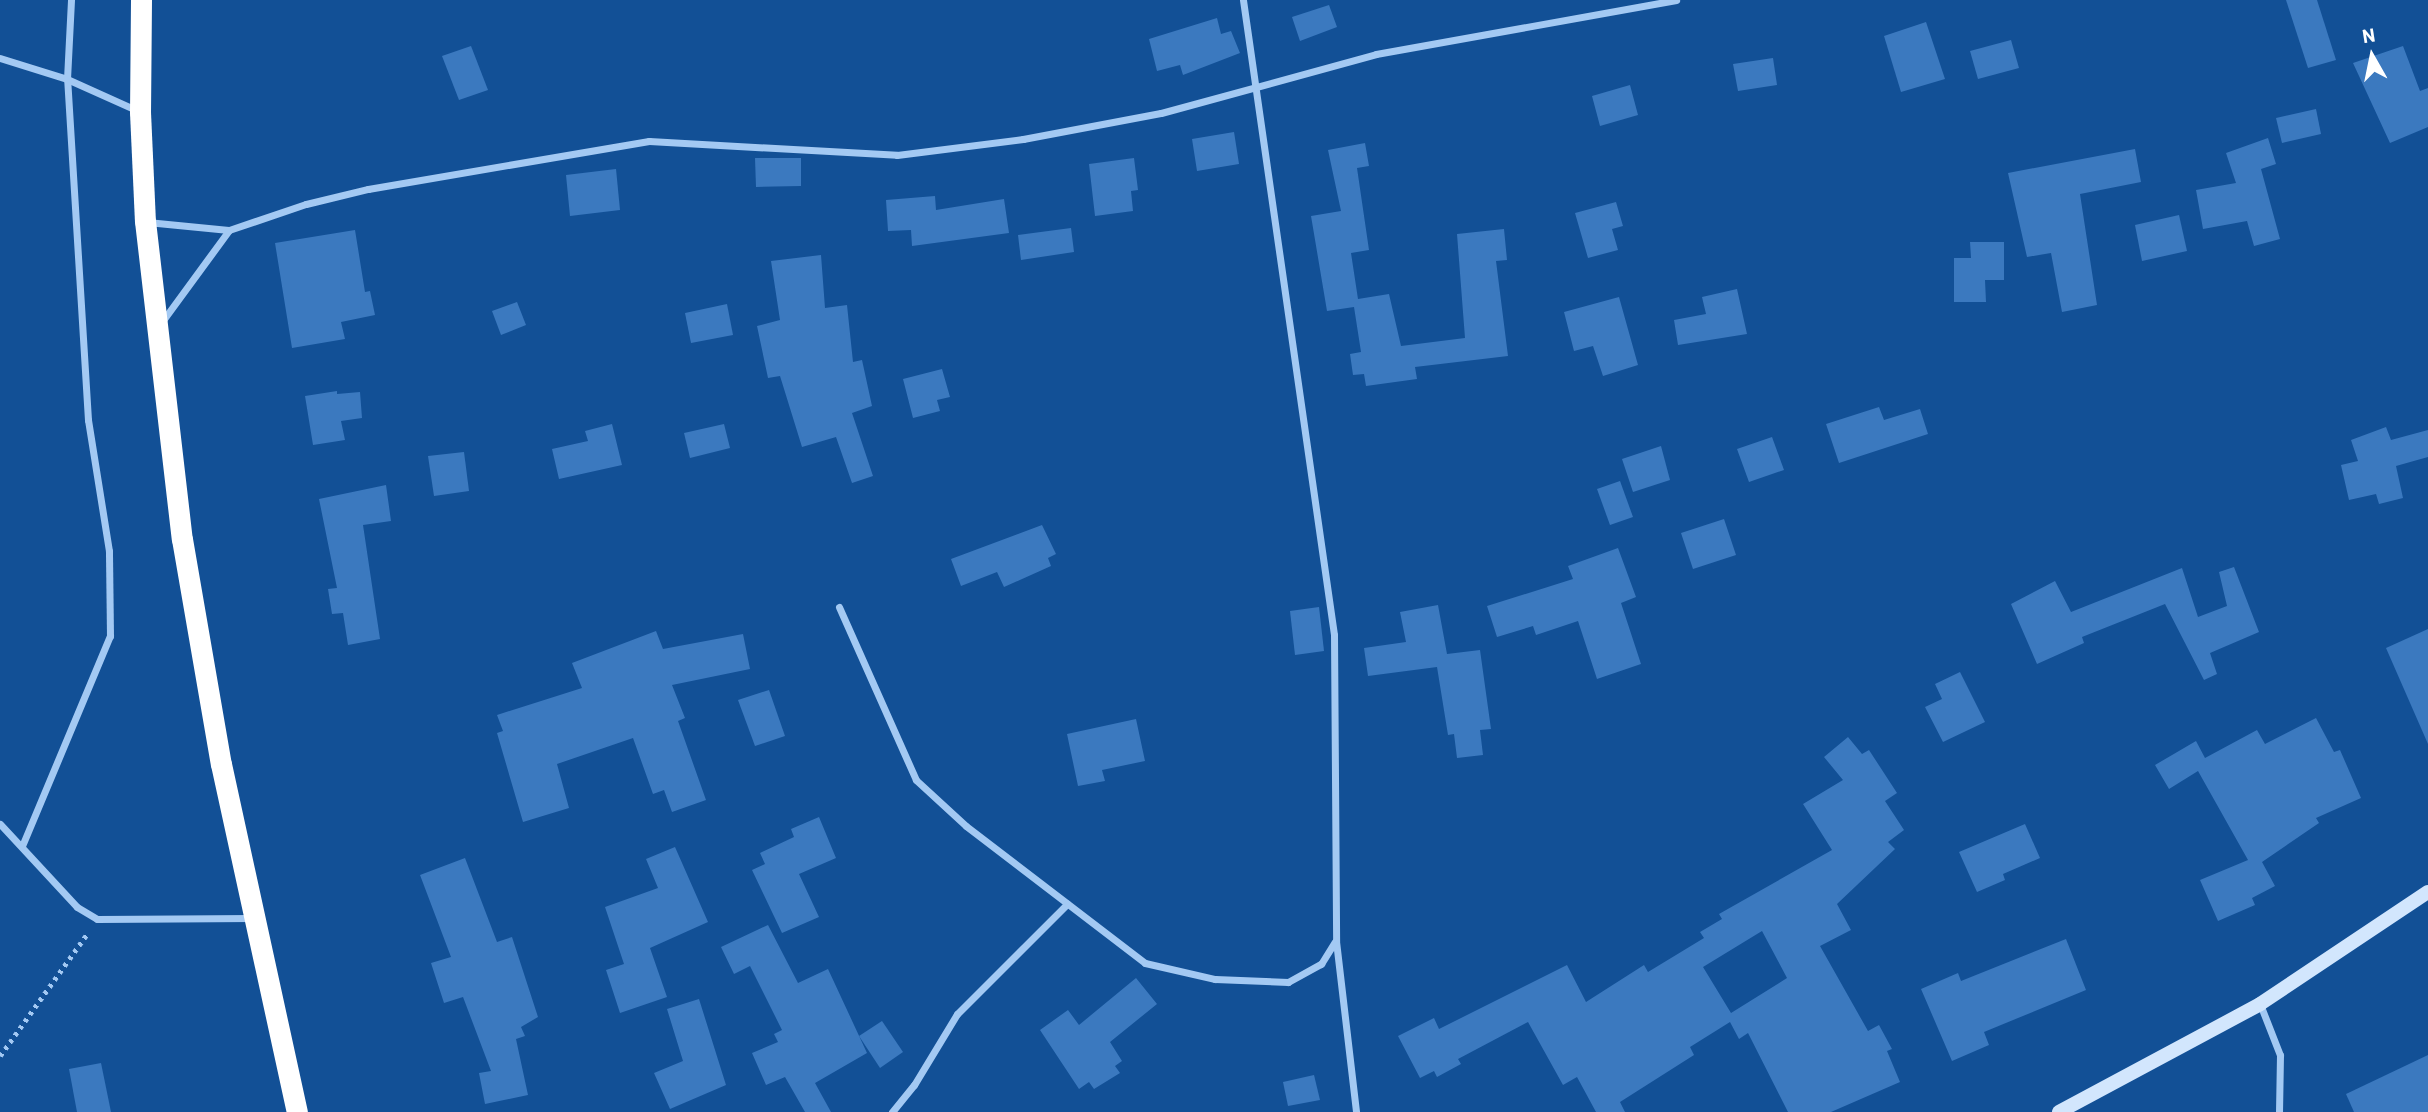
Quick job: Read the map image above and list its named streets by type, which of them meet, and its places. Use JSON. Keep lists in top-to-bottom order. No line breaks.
{"north":"top"}
